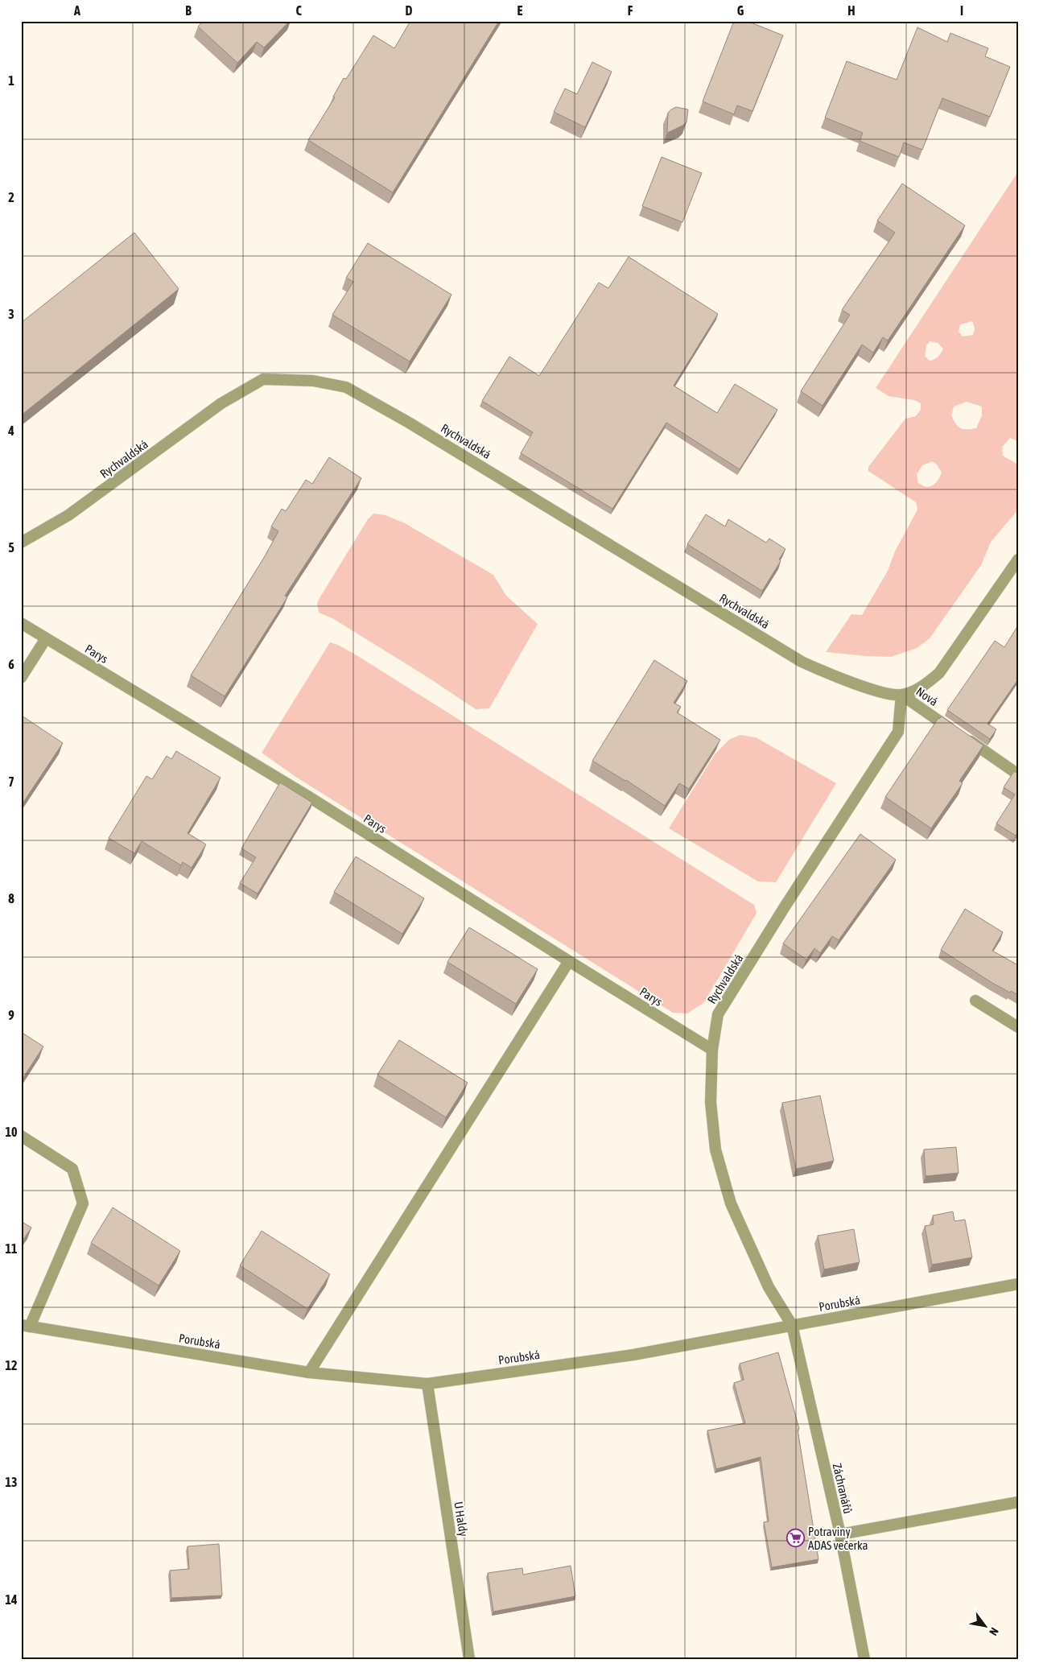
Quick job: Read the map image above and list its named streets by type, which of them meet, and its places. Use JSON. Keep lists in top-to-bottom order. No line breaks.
{"streets":{"street":["Rychvaldská","Parys","Nová","Porubská","Záchranářů","U Haldy"]},"crossings":[["Rychvaldská","Parys"],["Rychvaldská","Nová"],["Rychvaldská","Porubská"],["Rychvaldská","Záchranářů"],["Porubská","Záchranářů"],["Porubská","U Haldy"]],"places":{"supermarket":["Potraviny ADAS večerka"]},"north":"bottom right","grid":{"columns":["A","B","C","D","E","F","G","H","I"],"rows":["1","2","3","4","5","6","7","8","9","10","11","12","13","14"]}}
